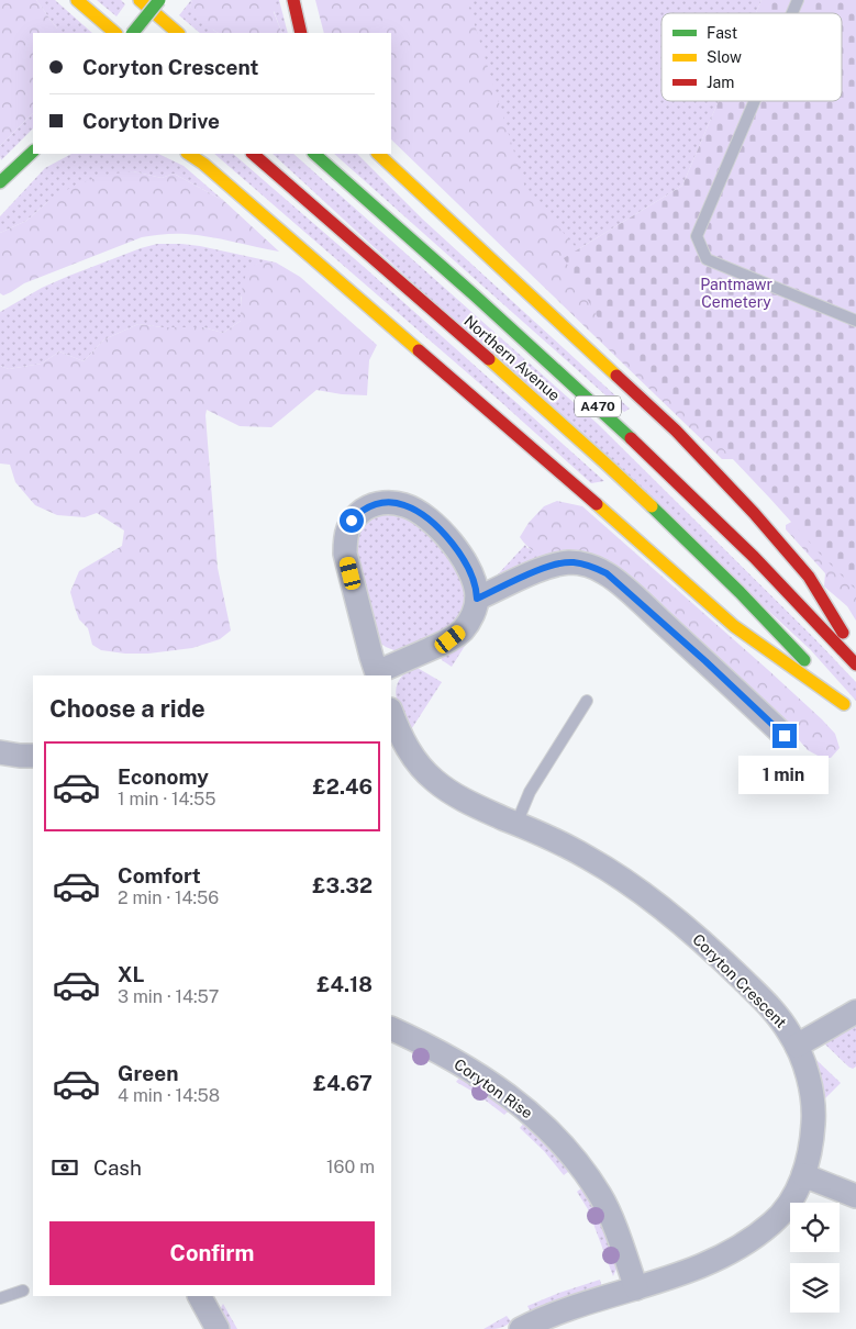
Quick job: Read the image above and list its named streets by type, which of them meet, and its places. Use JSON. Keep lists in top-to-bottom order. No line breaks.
{"streets":{"highway":["Northern Avenue","A470"],"street":["Coryton Crescent","Coryton Rise"]},"crossings":[["Coryton Crescent","Coryton Rise"]],"parks":["Pantmawr Cemetery"],"legend":["Fast","Slow","Jam"],"page":{"banner":["Coryton Crescent","Coryton Drive"],"heading":"Choose a ride","list":[{"name":"Economy","note":"1 min · 14:55","value":"£2.46"},{"name":"Comfort","note":"2 min · 14:56","value":"£3.32"},{"name":"XL","note":"3 min · 14:57","value":"£4.18"},{"name":"Green","note":"4 min · 14:58","value":"£4.67"}],"bubble":"1 min","pay":["Cash","160 m"],"buttons":"Confirm"}}
